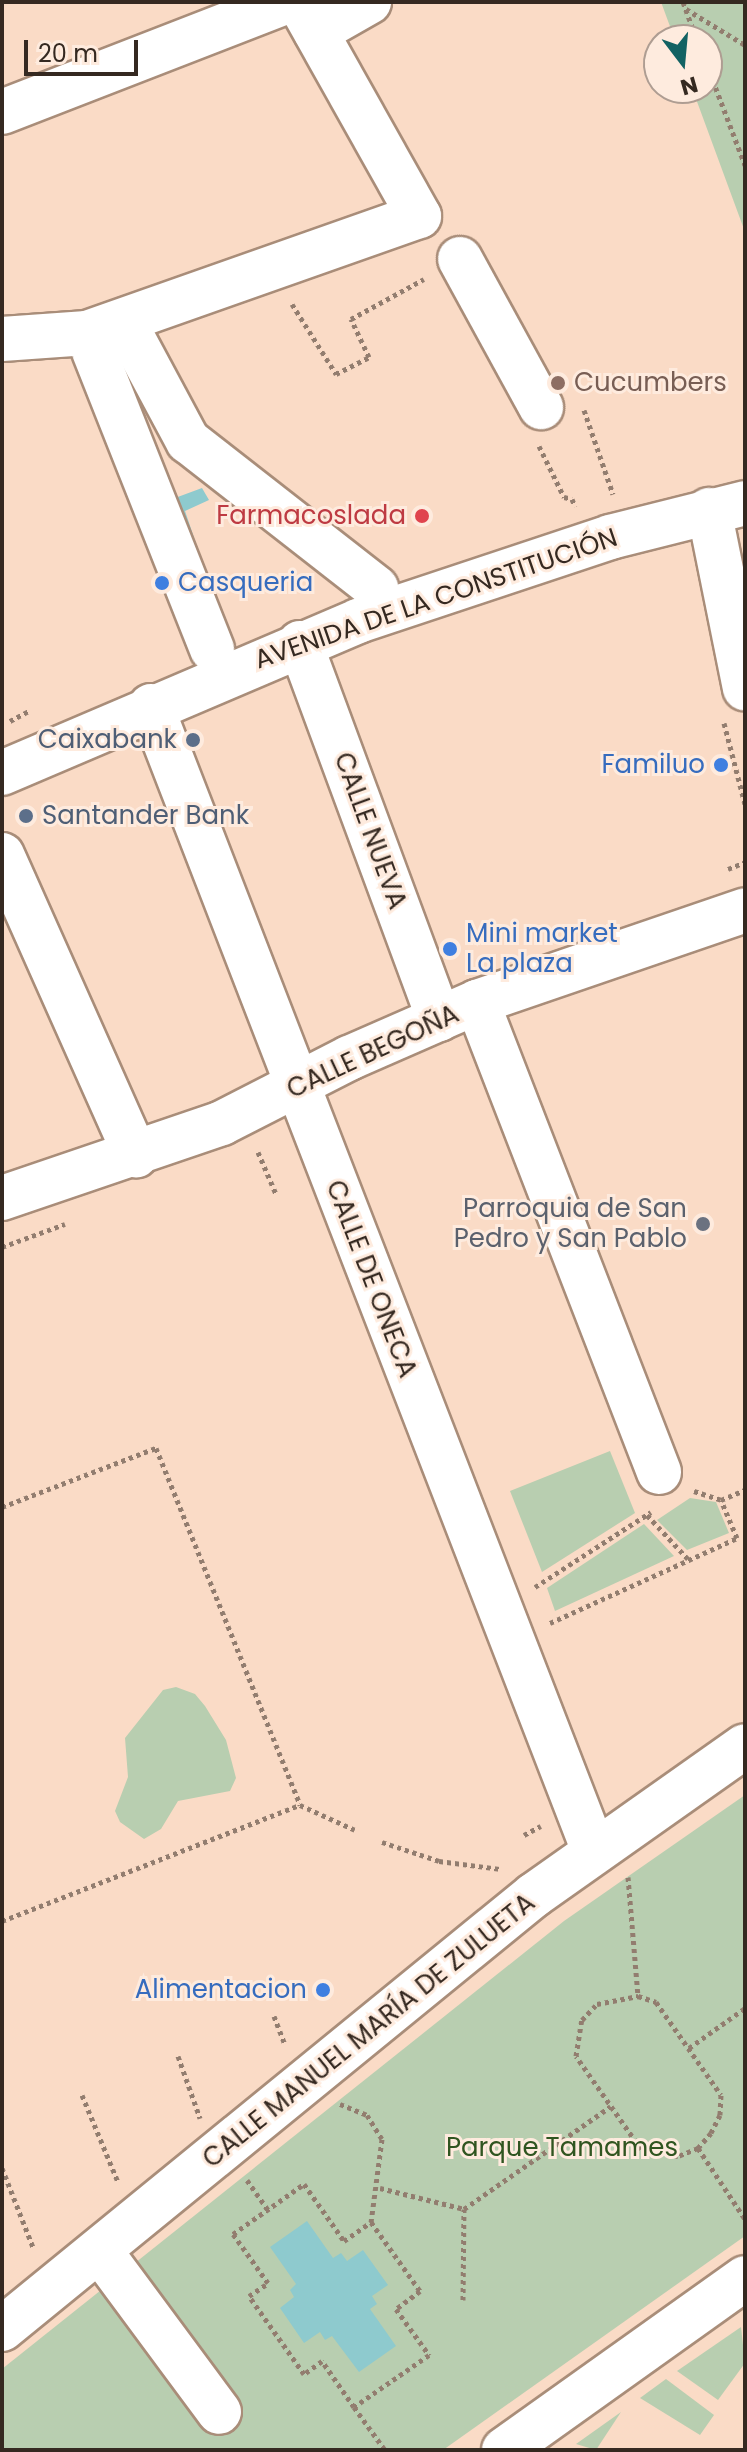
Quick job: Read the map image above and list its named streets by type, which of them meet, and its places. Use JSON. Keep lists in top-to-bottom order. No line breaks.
{"streets":{"street":["AVENIDA DE LA CONSTITUCIÓN","CALLE NUEVA","CALLE BEGOÑA","CALLE DE ONECA","CALLE MANUEL MARÍA DE ZULUETA"]},"crossings":[["AVENIDA DE LA CONSTITUCIÓN","CALLE NUEVA"],["AVENIDA DE LA CONSTITUCIÓN","CALLE DE ONECA"],["CALLE NUEVA","CALLE BEGOÑA"],["CALLE BEGOÑA","CALLE DE ONECA"],["CALLE DE ONECA","CALLE MANUEL MARÍA DE ZULUETA"]],"parks":["Parque Tamames"],"places":["Cucumbers","Farmacoslada","Casqueria","Caixabank","Familuo","Santander Bank","Mini market La plaza","Parroquia de San Pedro y San Pablo","Alimentacion"],"scale_bar":"20 m","north":"bottom"}
